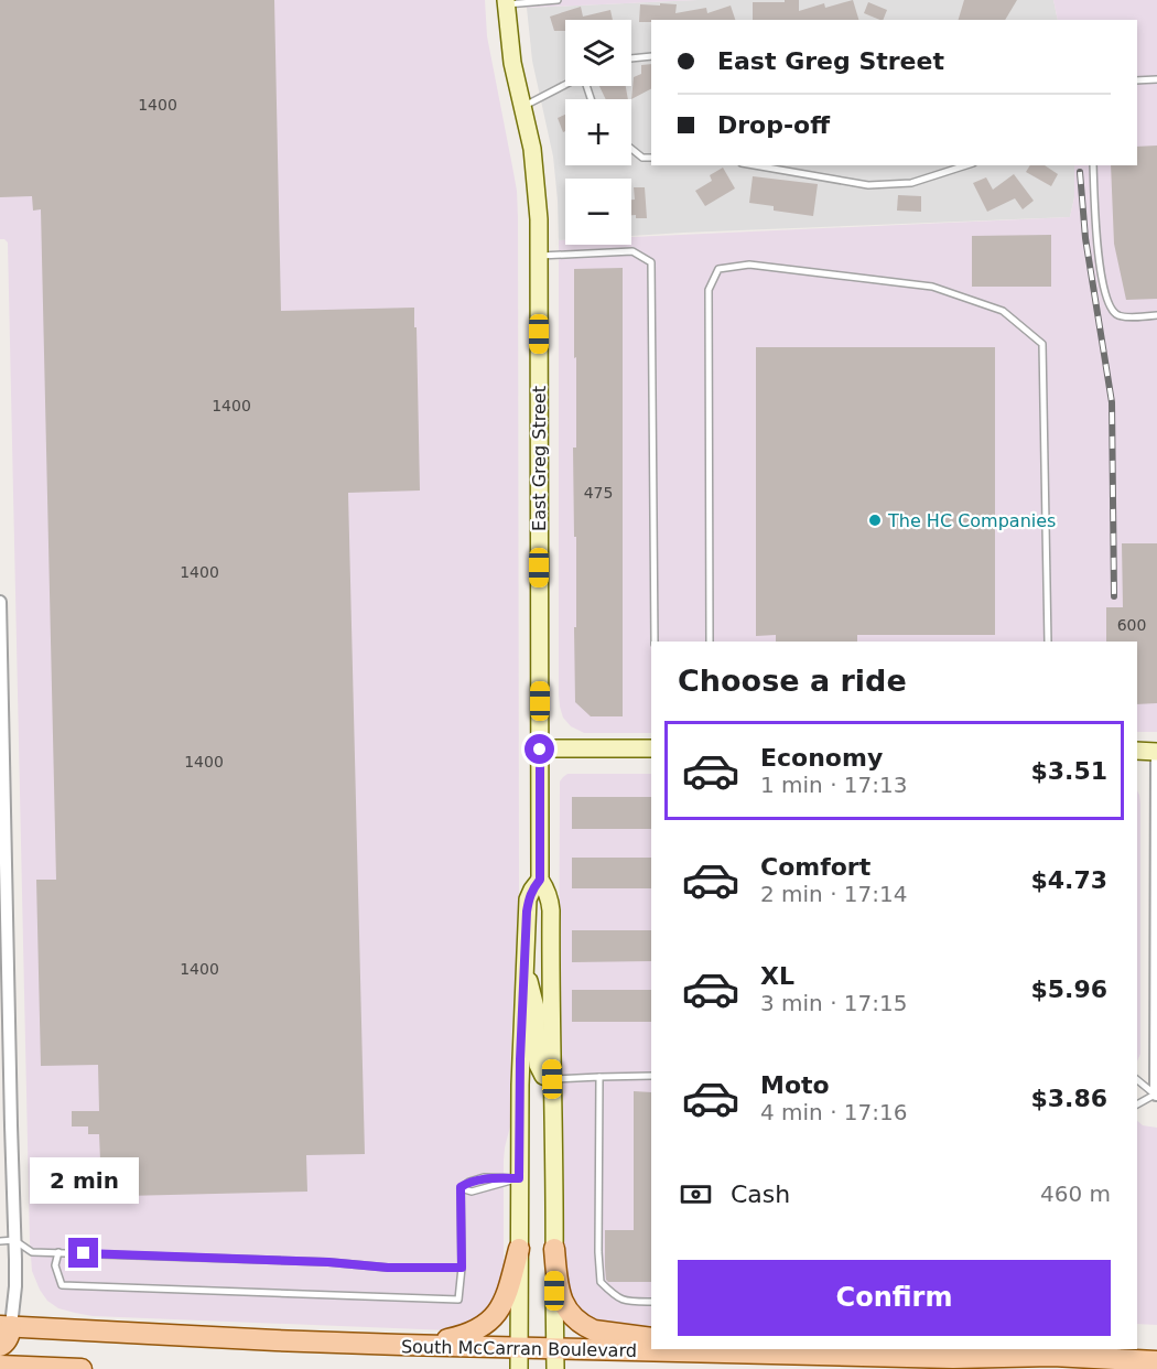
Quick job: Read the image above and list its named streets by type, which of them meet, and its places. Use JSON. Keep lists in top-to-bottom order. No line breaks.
{"streets":{"main road":["East Greg Street","South McCarran Boulevard"]},"crossings":[["East Greg Street","South McCarran Boulevard"]],"places":["The HC Companies"],"house_numbers":["1400","1400","475","1400","600","1400","1400"],"page":{"map_buttons":["+","−"],"banner":["East Greg Street","Drop-off"],"heading":"Choose a ride","list":[{"name":"Economy","note":"1 min · 17:13","value":"$3.51"},{"name":"Comfort","note":"2 min · 17:14","value":"$4.73"},{"name":"XL","note":"3 min · 17:15","value":"$5.96"},{"name":"Moto","note":"4 min · 17:16","value":"$3.86"}],"bubble":"2 min","pay":["Cash","460 m"],"buttons":"Confirm"}}
